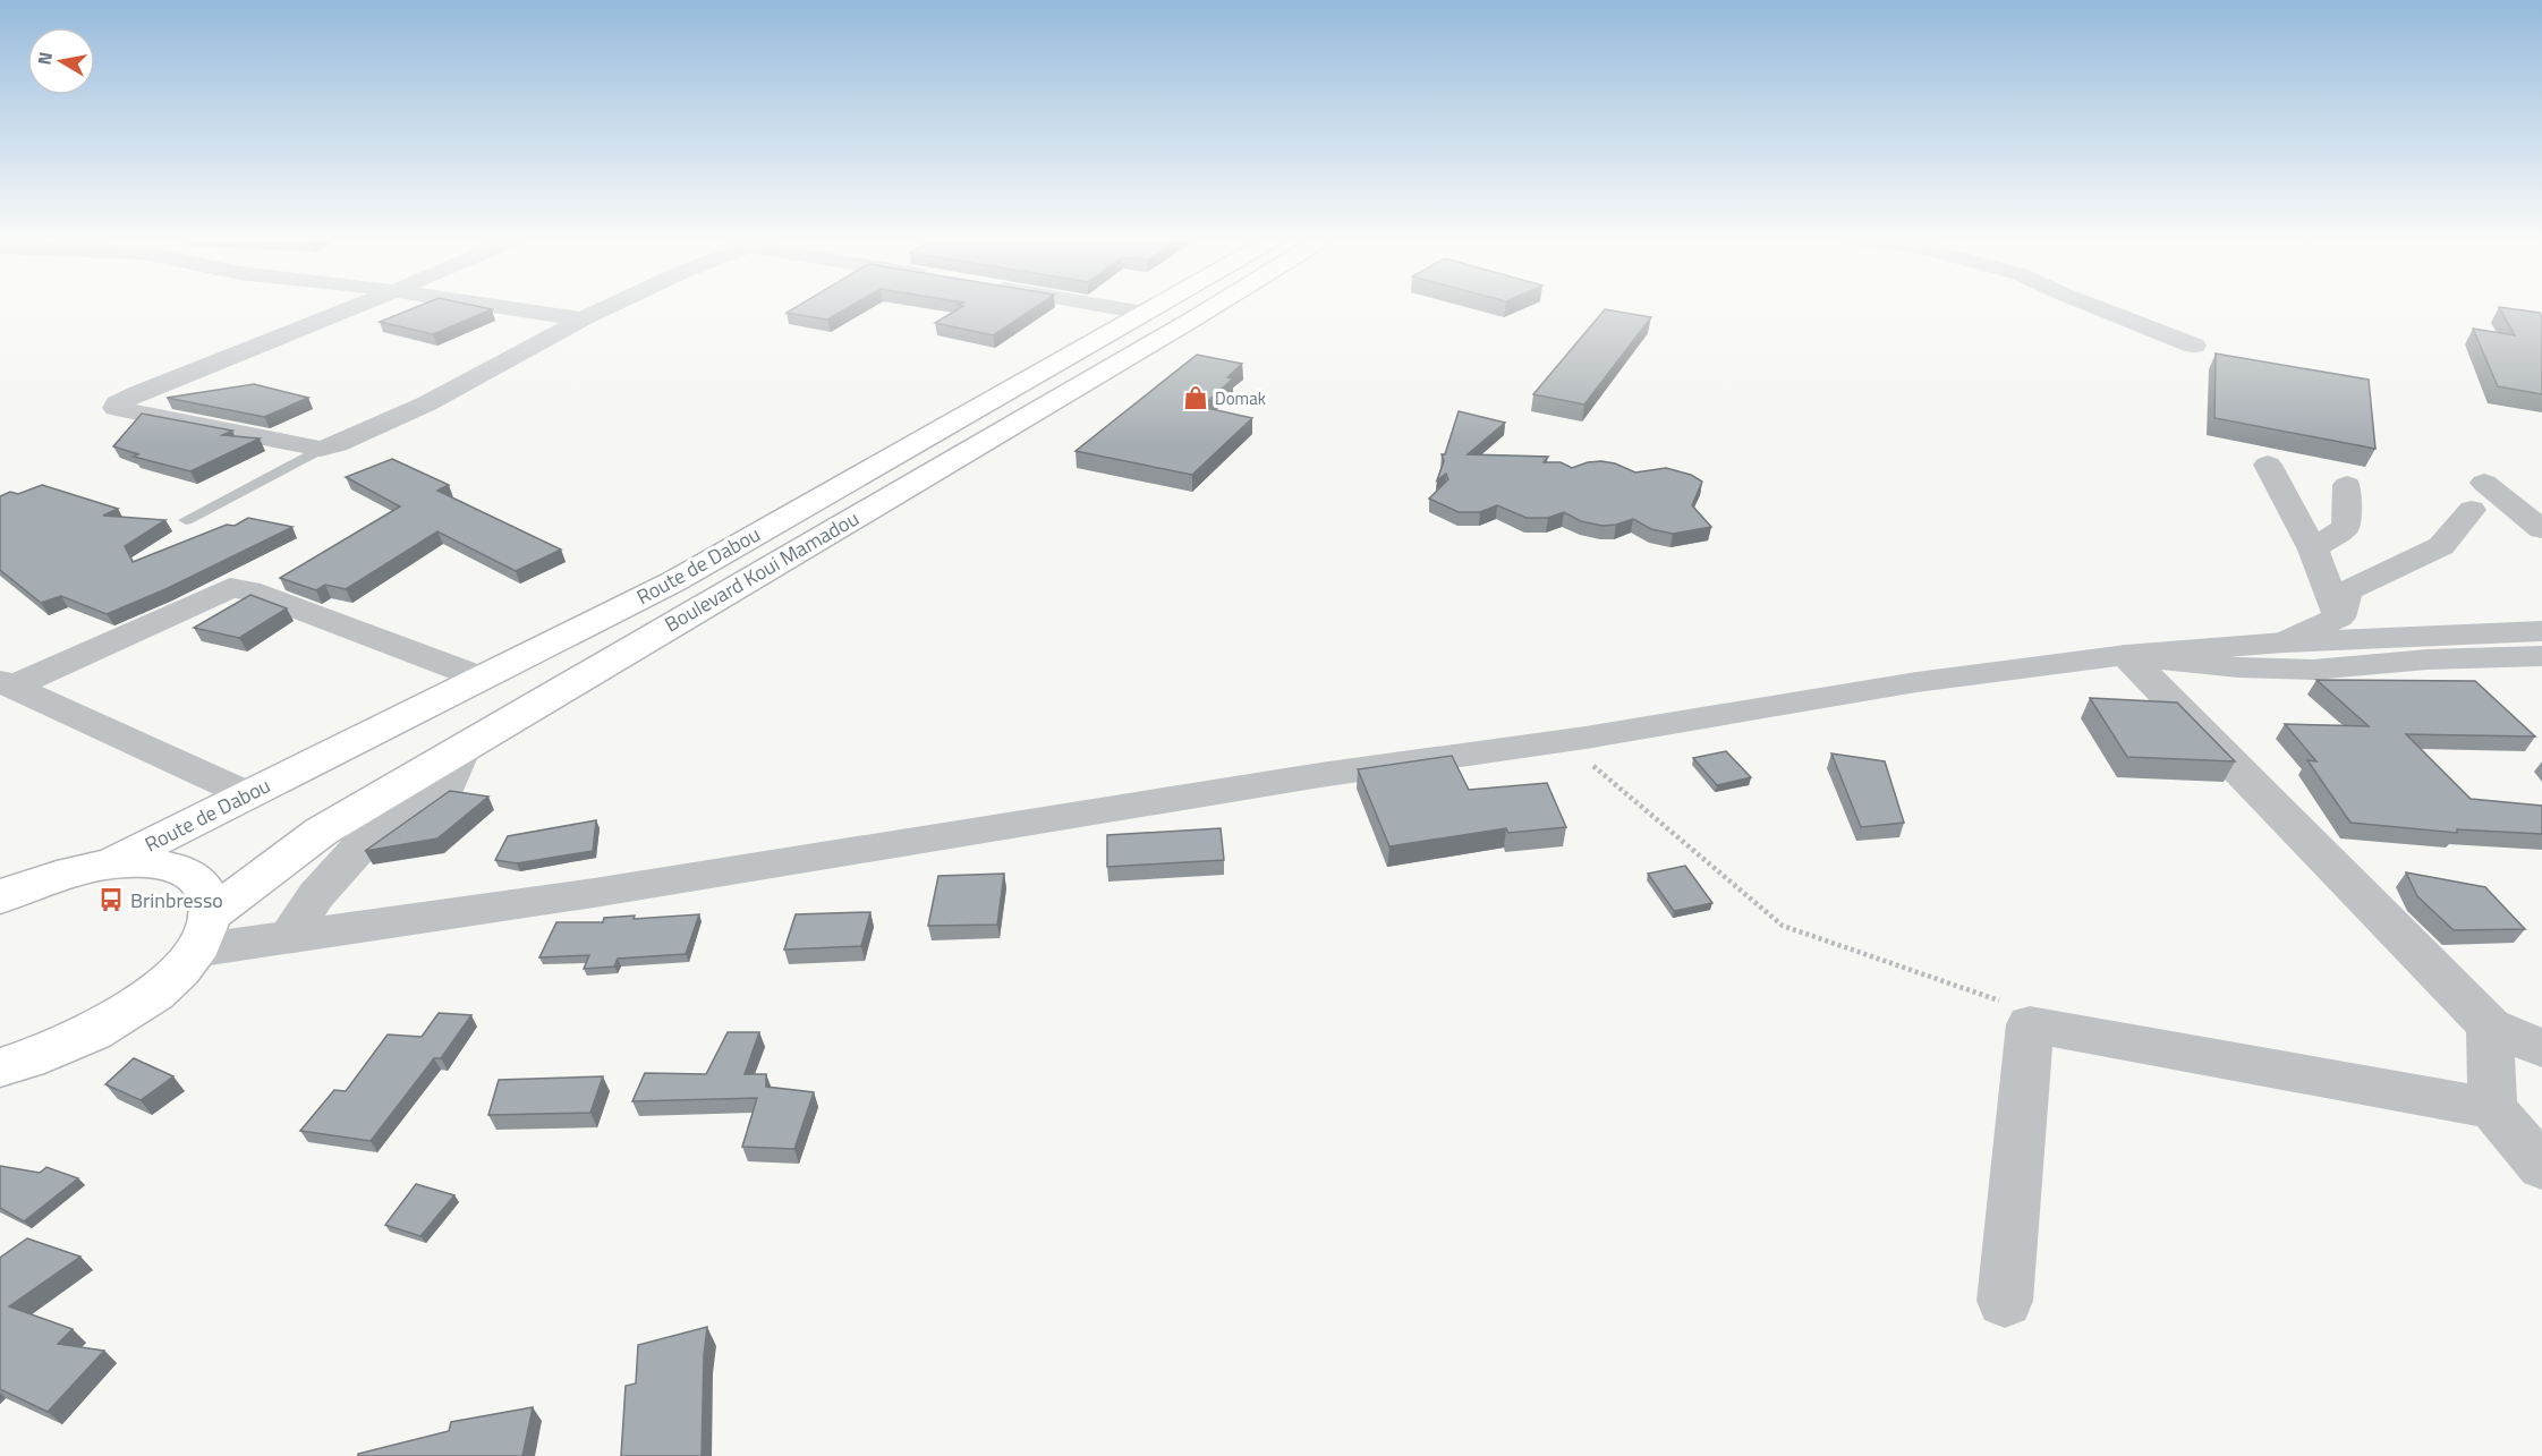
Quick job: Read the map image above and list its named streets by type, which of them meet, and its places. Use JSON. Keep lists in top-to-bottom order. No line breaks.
{"streets":{"main road":["Route de Dabou","Boulevard Koui Mamadou"]},"places":{"shop":["Domak"],"bus stop":["Brinbresso"]},"north":"left"}
